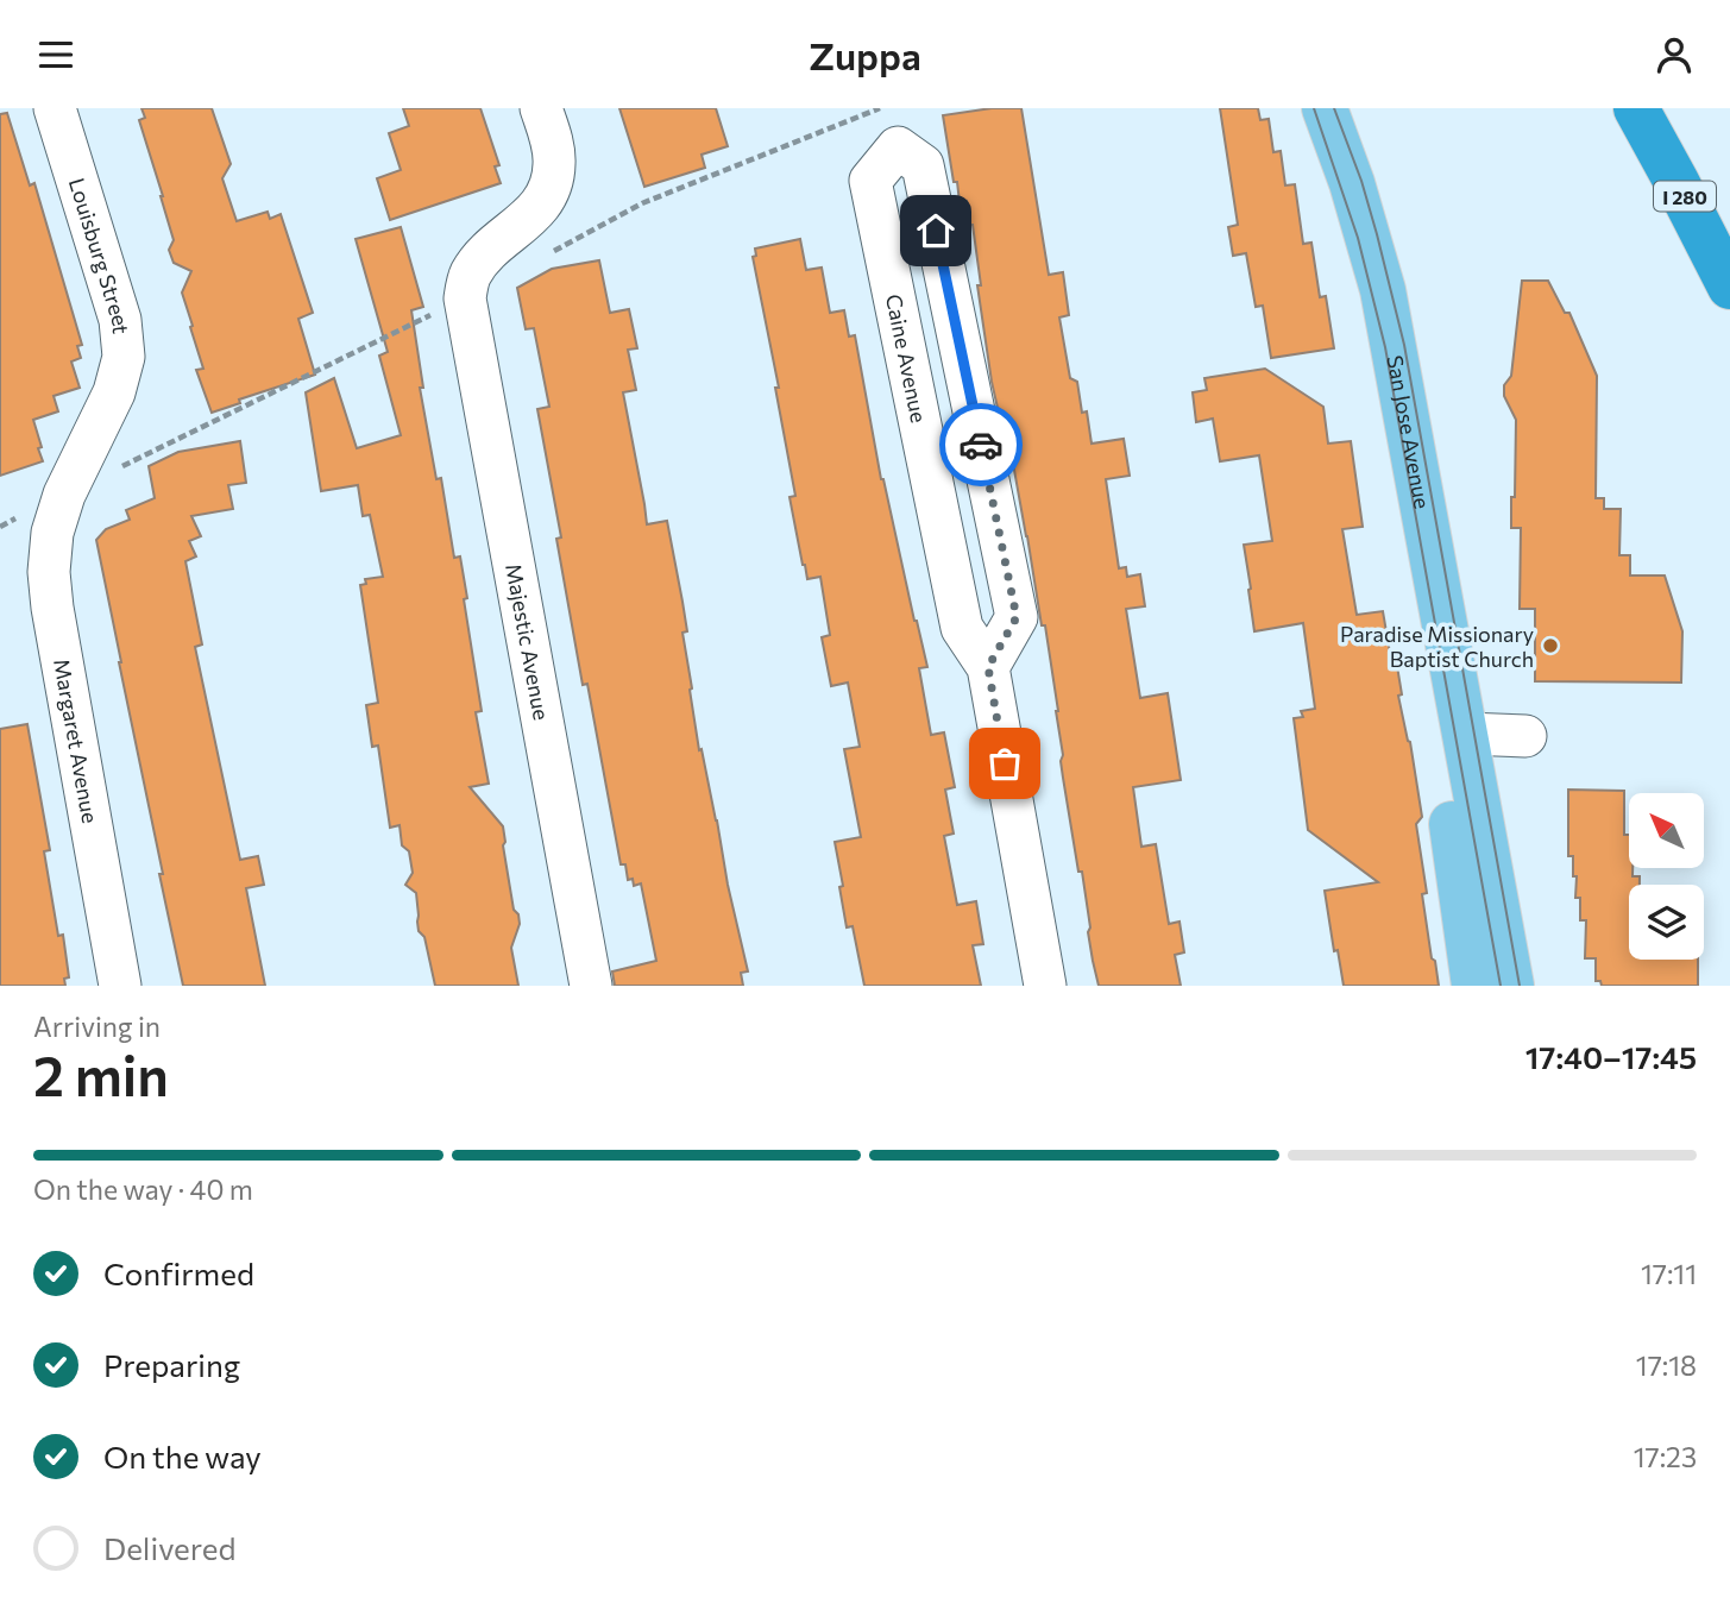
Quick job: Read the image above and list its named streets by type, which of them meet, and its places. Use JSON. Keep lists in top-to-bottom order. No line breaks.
{"streets":{"highway":["I 280"],"main road":["San Jose Avenue"],"street":["Louisburg Street","Caine Avenue","Majestic Avenue","Margaret Avenue"]},"crossings":[["Louisburg Street","Margaret Avenue"]],"places":["Paradise Missionary Baptist Church"],"north":"top left","page":{"header":"Zuppa","heading":["2 min","Arriving in","17:40–17:45"],"bar":"On the way · 40 m","list":[["Confirmed","17:11"],["Preparing","17:18"],["On the way","17:23"],"Delivered"]}}
